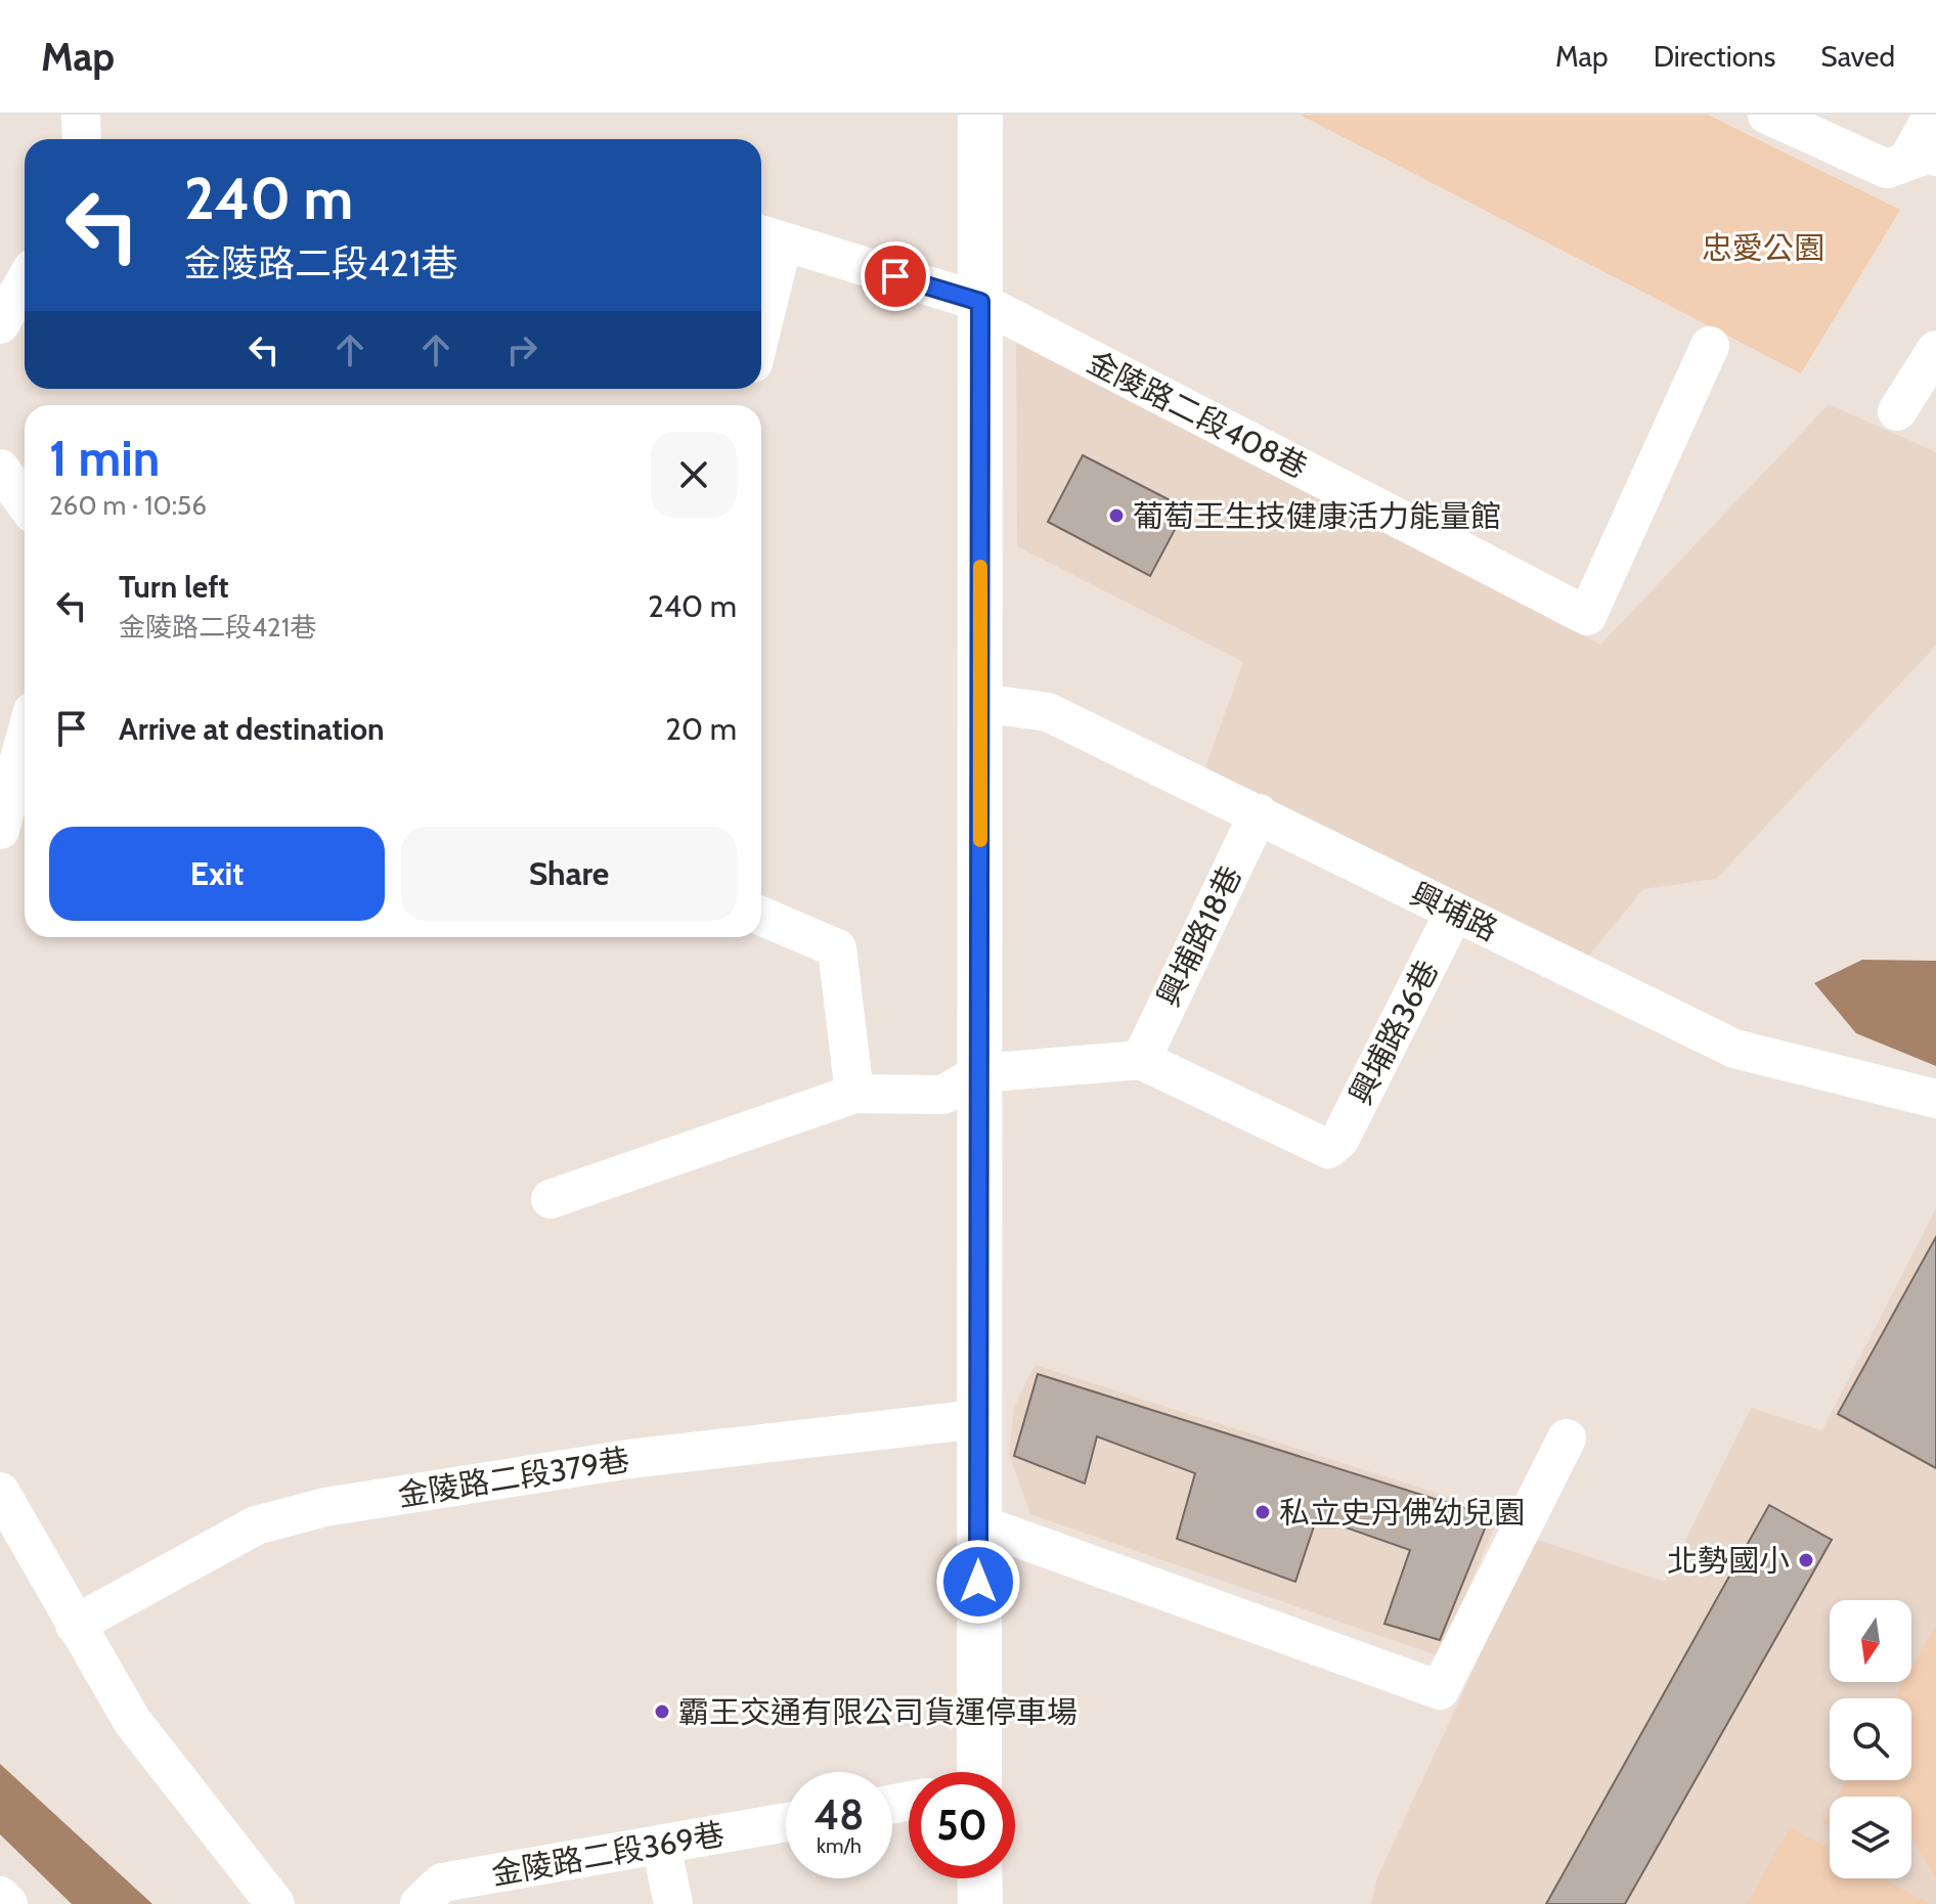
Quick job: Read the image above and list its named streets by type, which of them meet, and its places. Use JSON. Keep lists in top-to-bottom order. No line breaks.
{"streets":{"lane":["金陵路二段408巷","興埔路","興埔路18巷","興埔路36巷","金陵路二段379巷","金陵路二段369巷"]},"crossings":[["興埔路","興埔路18巷"],["興埔路","興埔路36巷"],["興埔路18巷","興埔路36巷"]],"parks":["忠愛公園"],"places":["葡萄王生技健康活力能量館","私立史丹佛幼兒園","北勢國小","霸王交通有限公司貨運停車場"],"north":"bottom","page":{"header":"Map","nav":["Map","Directions","Saved"],"turn":["240 m","金陵路二段421巷"],"heading":["1 min","260 m · 10:56"],"list":[{"name":"Turn left","note":"金陵路二段421巷","value":"240 m"},{"name":"Arrive at destination","value":"20 m"}],"buttons":["Exit","Share"],"speed":"48 km/h","limit":"50"}}
